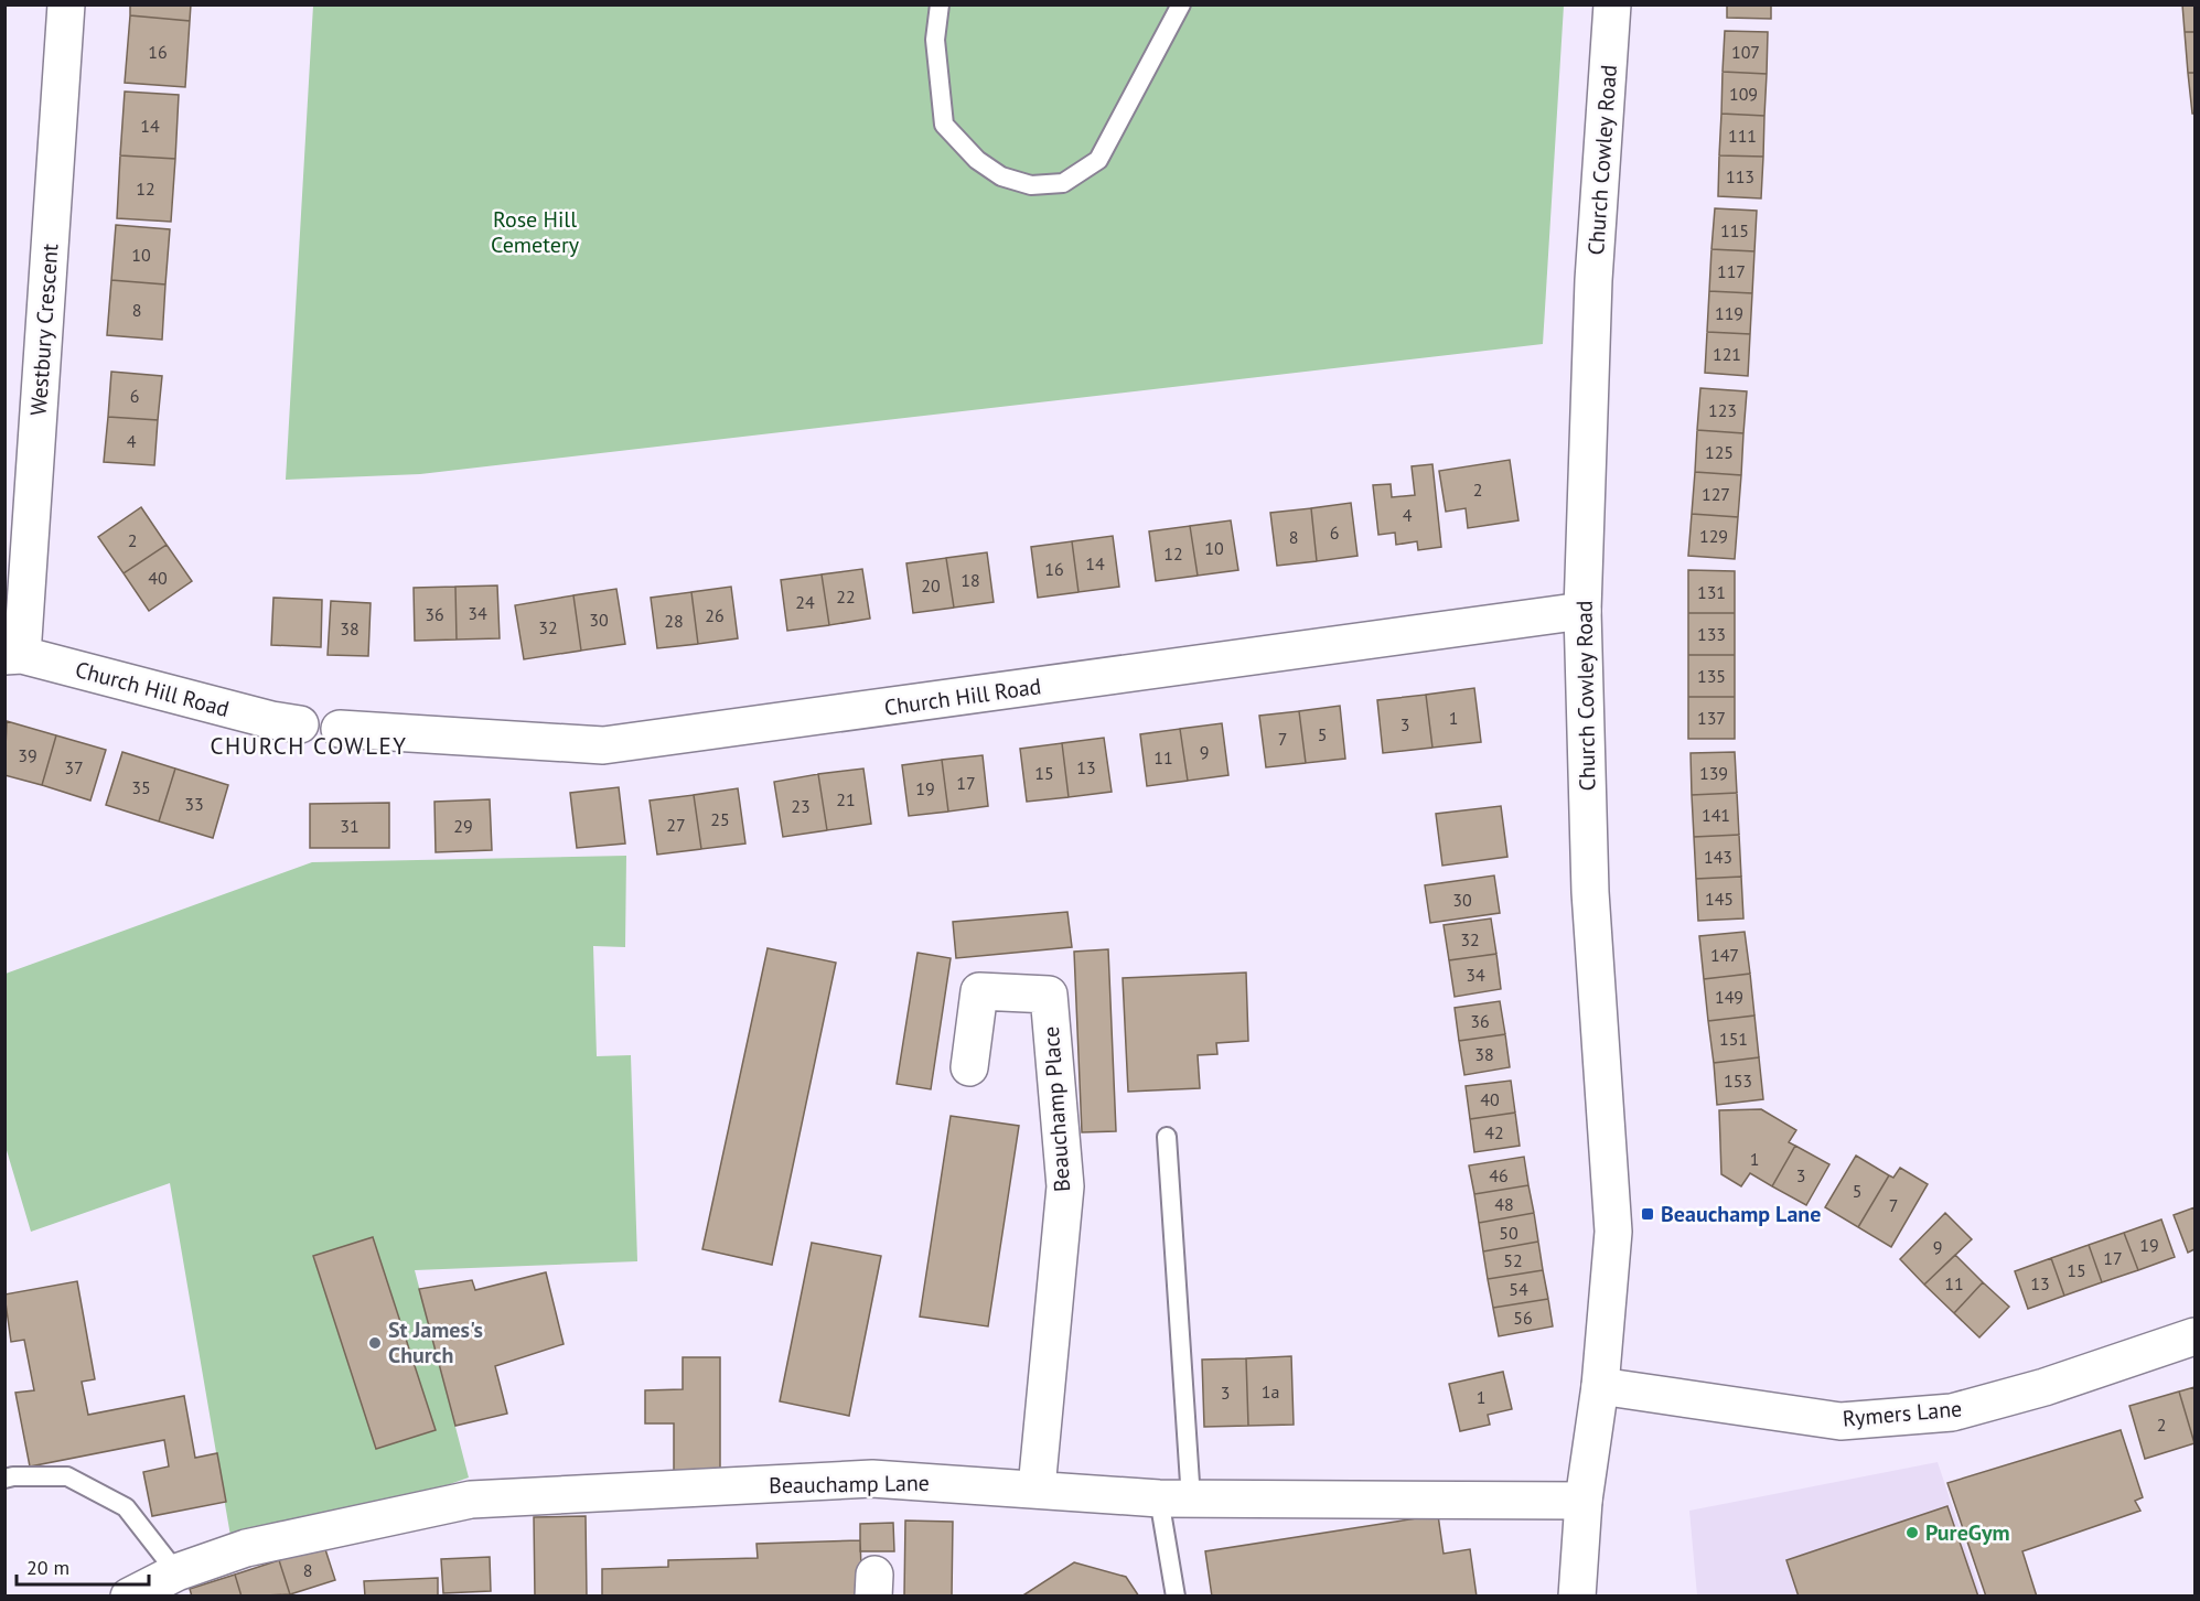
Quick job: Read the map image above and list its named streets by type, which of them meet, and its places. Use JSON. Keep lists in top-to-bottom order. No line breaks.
{"streets":{"street":["Church Cowley Road","Westbury Crescent","Church Hill Road","Beauchamp Place","Rymers Lane","Beauchamp Lane"]},"crossings":[["Church Cowley Road","Church Hill Road"],["Church Cowley Road","Rymers Lane"],["Church Cowley Road","Beauchamp Lane"],["Westbury Crescent","Church Hill Road"],["Beauchamp Place","Beauchamp Lane"]],"districts":["CHURCH COWLEY"],"parks":["Rose Hill Cemetery"],"places":{"transit":["Beauchamp Lane"],"other":["St James's Church","PureGym"]},"house_numbers":["16","107","109","14","111","113","12","115","10","117","8","119","121","6","123","4","125","2","127","4","6","129","8","2","10","12","14","16","40","18","20","131","22","24","34","36","26","30","28","32","38","133","135","1","137","3","5","7","9","39","11","37","13","15","139","17","35","19","21","33","23","141","25","27","31","29","143","145","30","32","147","34","149","36","151","38","153","40","42","1","46","3","5","48","7","50","19","9","17","52","15","11","13","54","56","1a","3","1","2","8"],"scale_bar":"20 m"}
